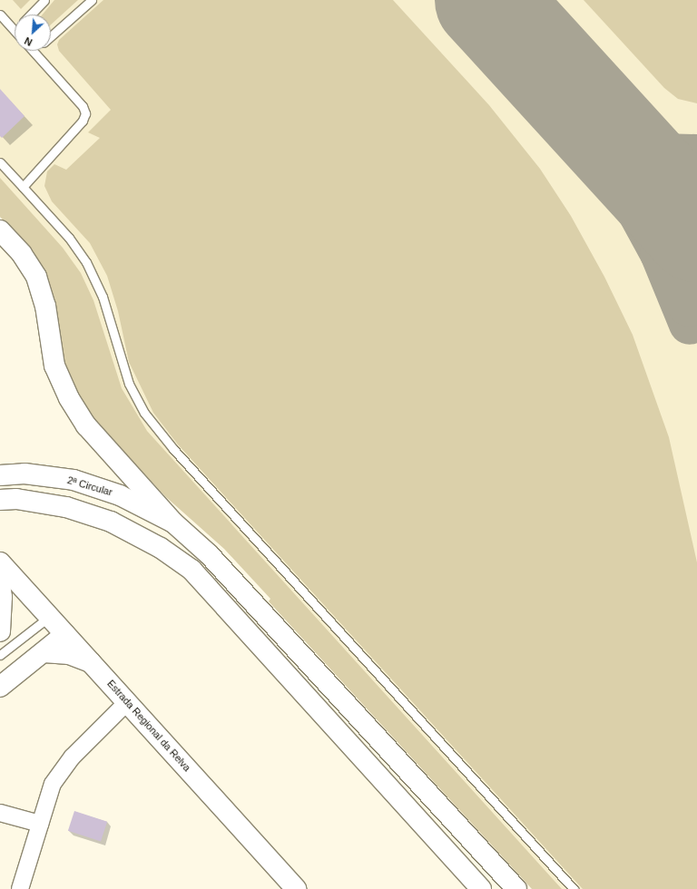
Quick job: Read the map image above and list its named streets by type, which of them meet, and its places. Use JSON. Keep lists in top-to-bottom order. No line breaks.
{"streets":{"main road":["2ª Circular","Estrada Regional da Relva"]},"north":"bottom left"}
